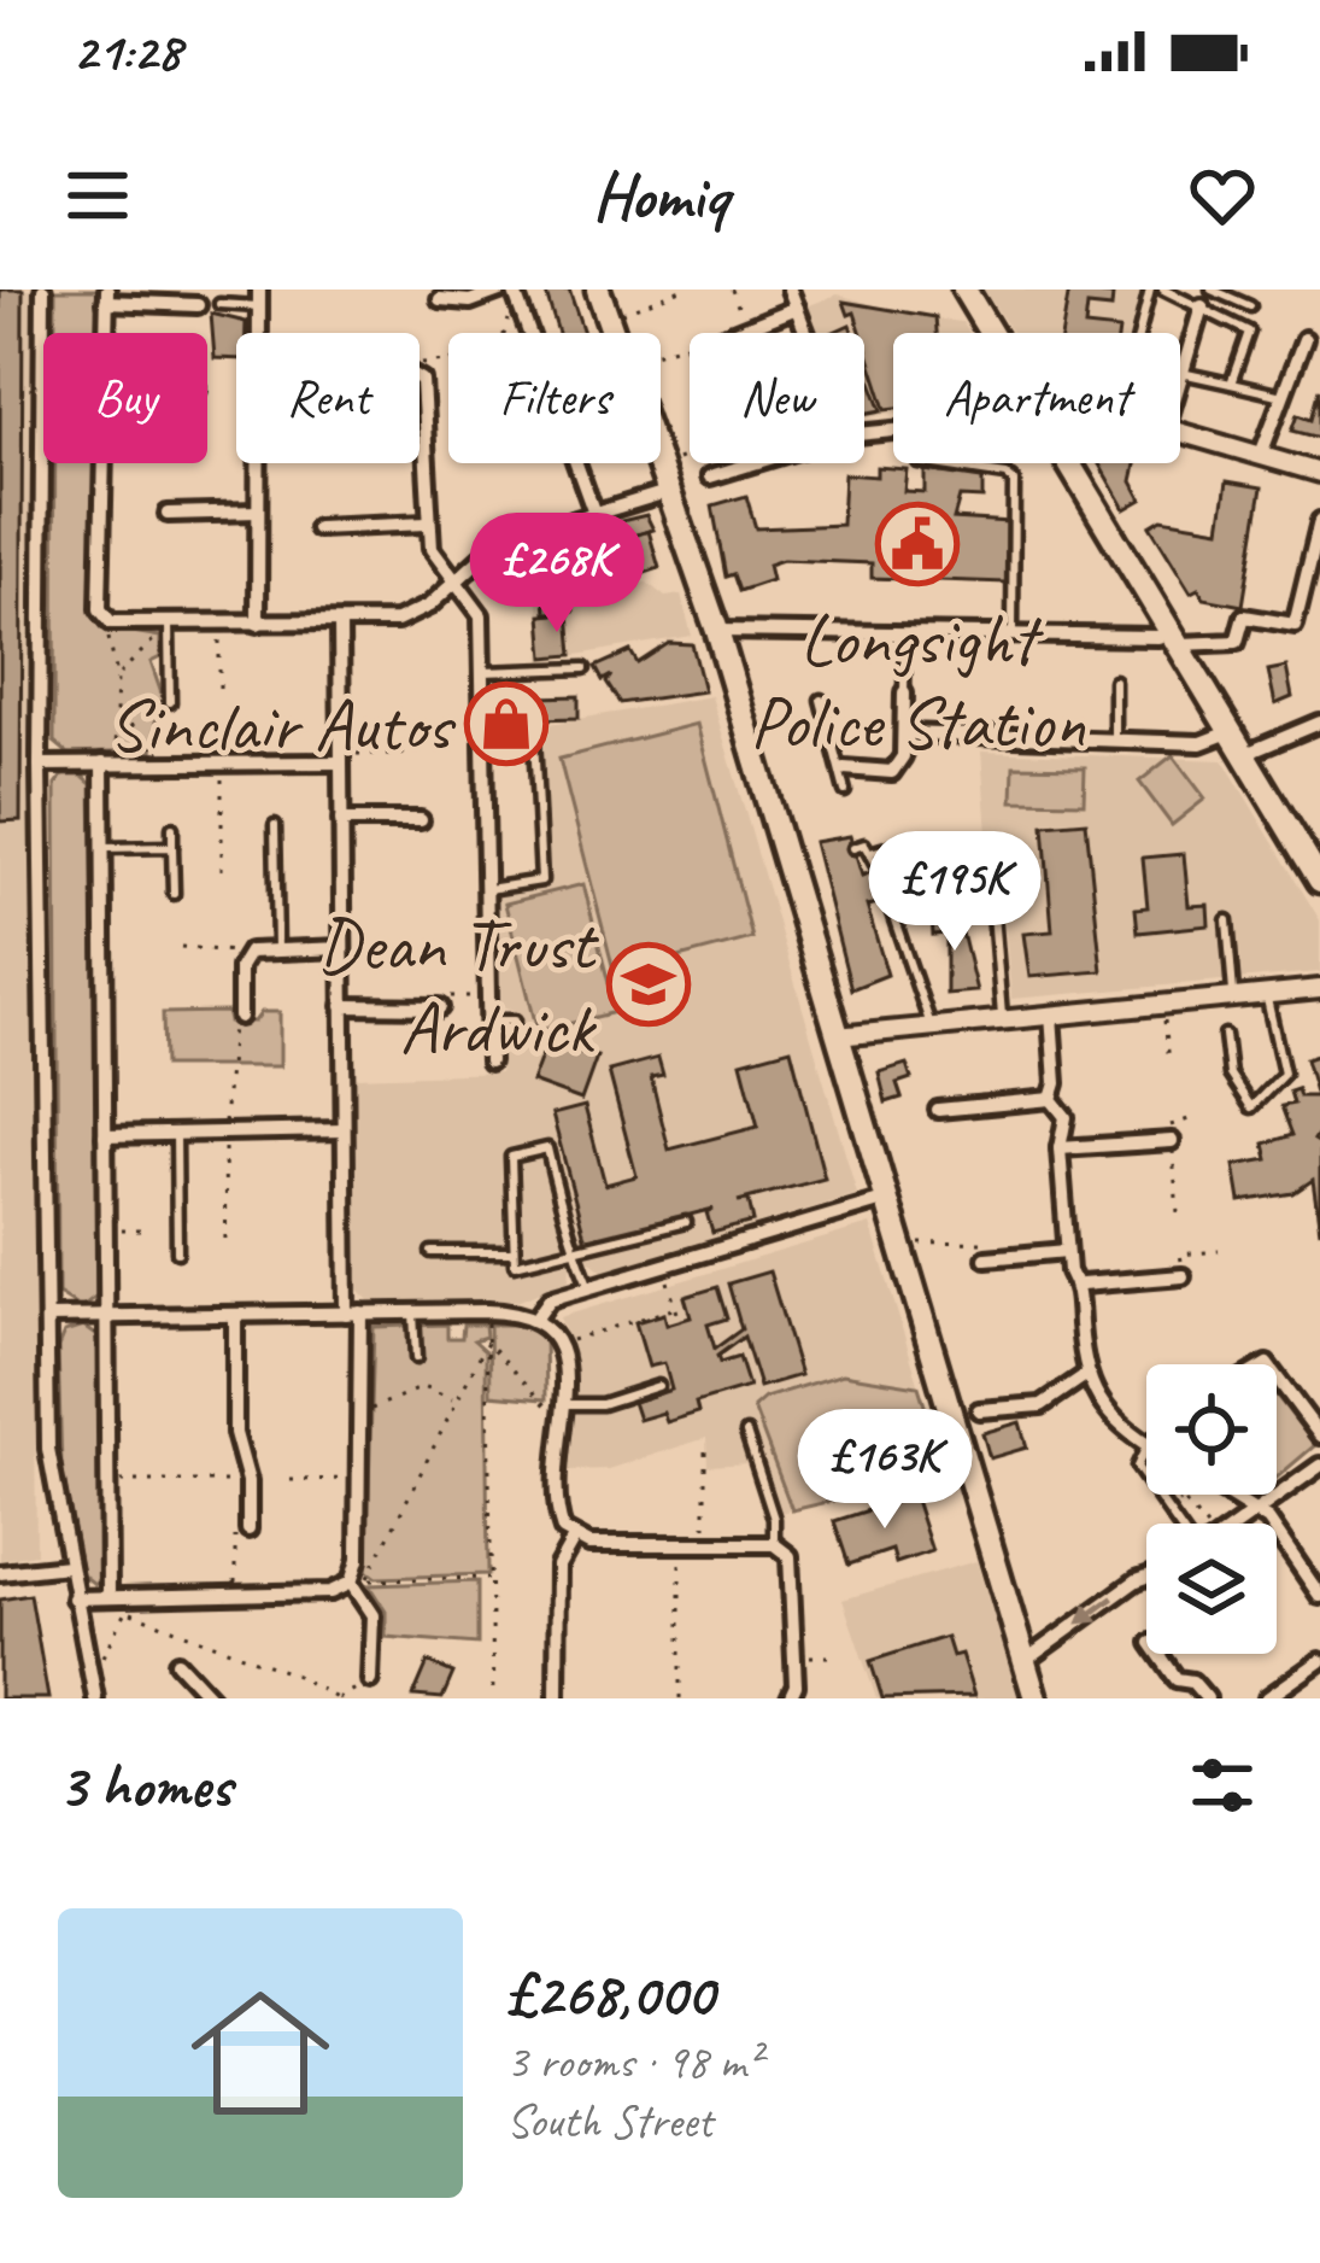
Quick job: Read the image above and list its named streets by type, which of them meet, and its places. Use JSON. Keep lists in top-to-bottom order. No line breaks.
{"places":{"public building":["Longsight Police Station"],"shop":["Sinclair Autos"],"school or university":["Dean Trust Ardwick"]},"page":{"status":"21:28","header":"Homiq","chip":["Buy","Rent","Filters","New","Apartment"],"price":["£268K","£195K","£163K"],"heading":"3 homes","list":[{"name":"£268,000","note":"3 rooms · 98 m² · South Street"}]}}
